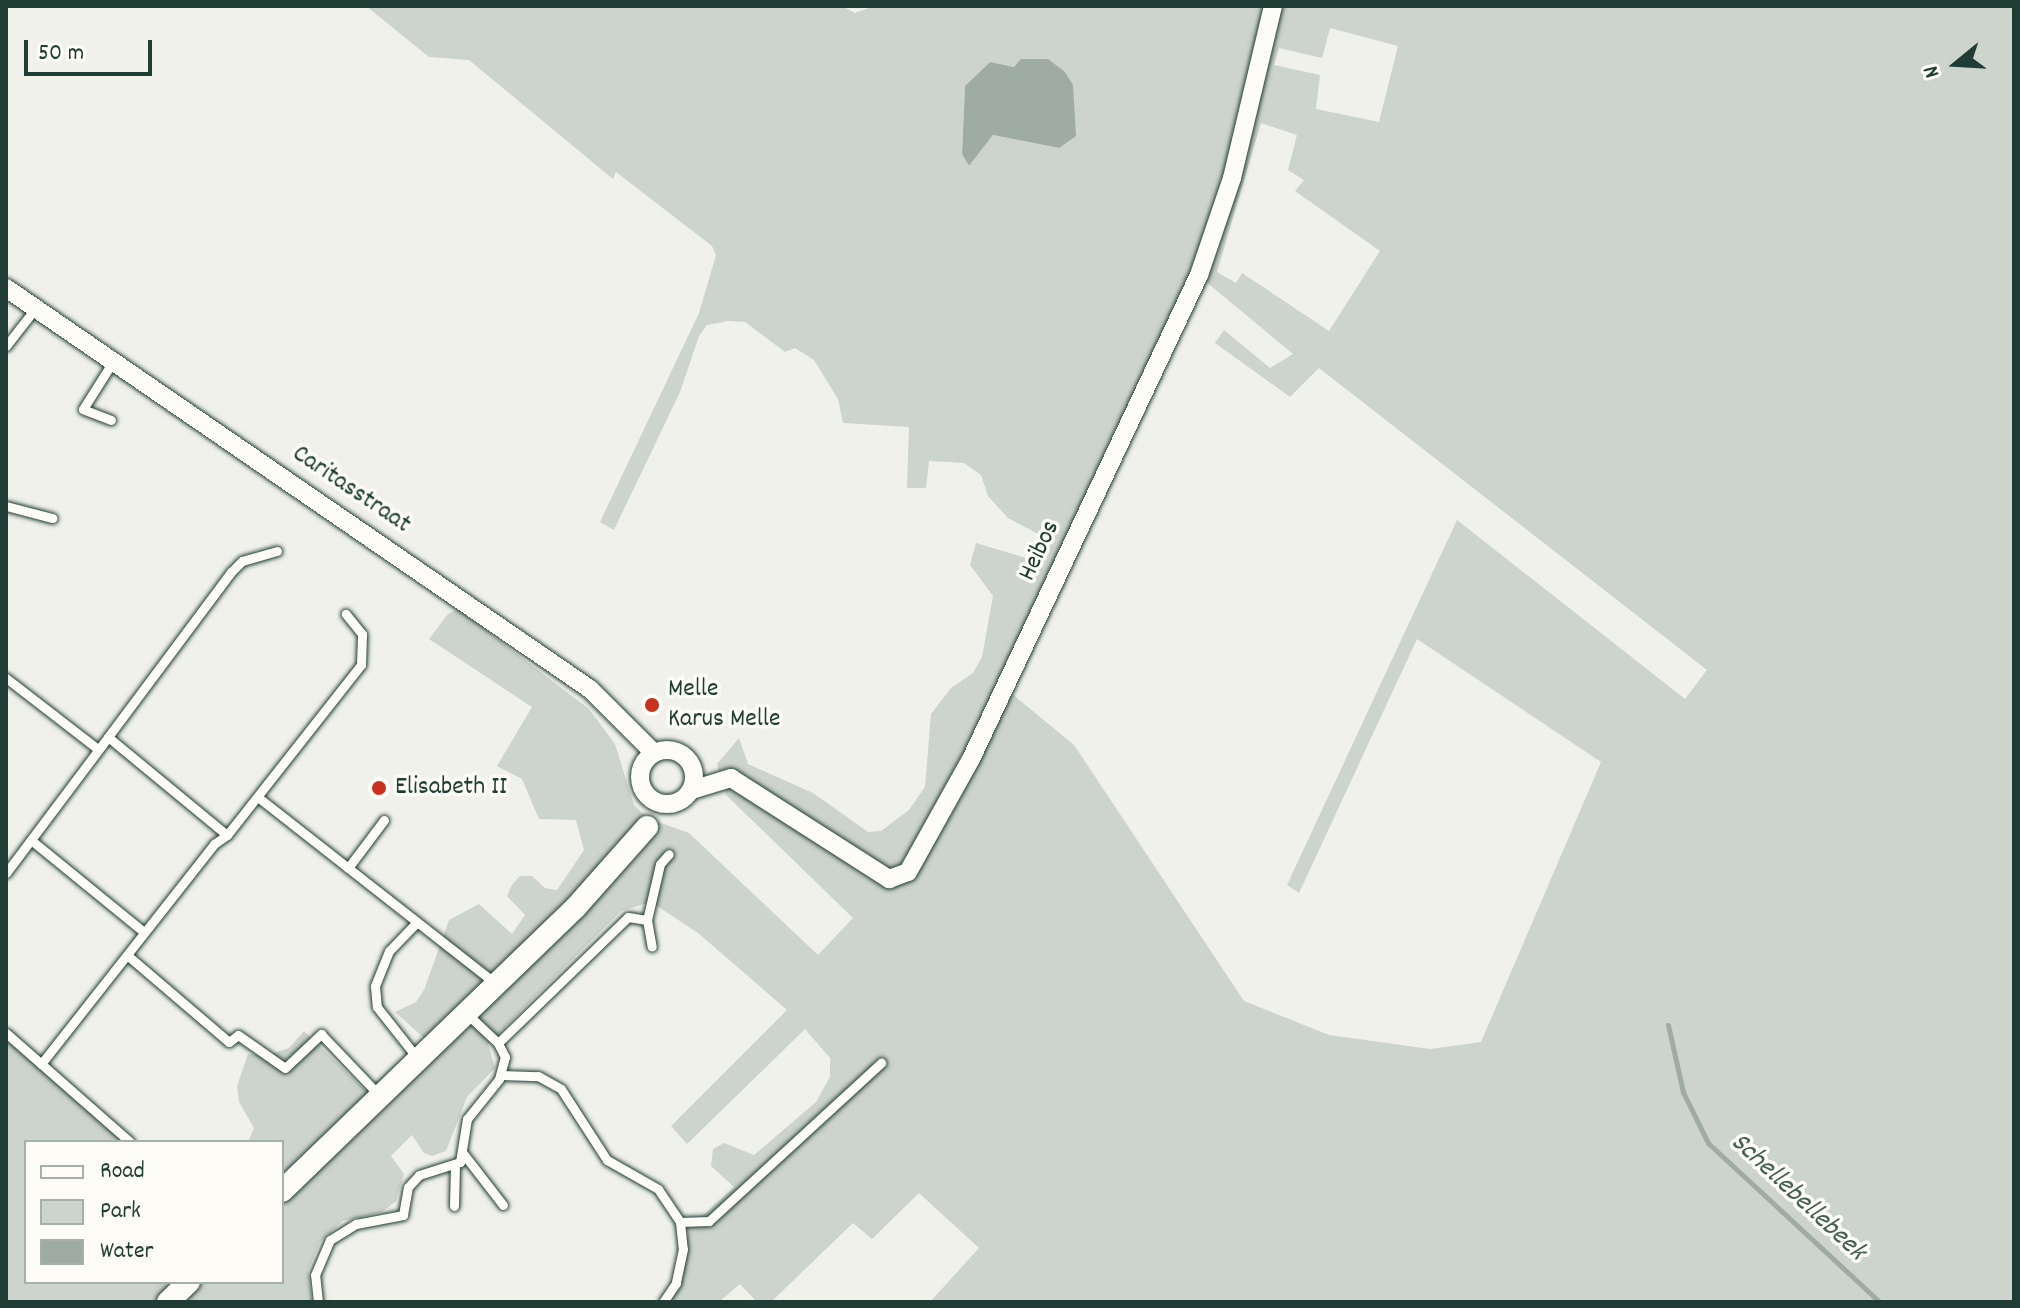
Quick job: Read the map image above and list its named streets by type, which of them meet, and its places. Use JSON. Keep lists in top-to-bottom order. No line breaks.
{"streets":{"street":["Caritasstraat","Heibos"]},"crossings":[["Caritasstraat","Heibos"]],"water":["Schellebellebeek"],"places":["Melle Karus Melle","Elisabeth II"],"legend":["Road","Park","Water"],"scale_bar":"50 m","north":"left"}
